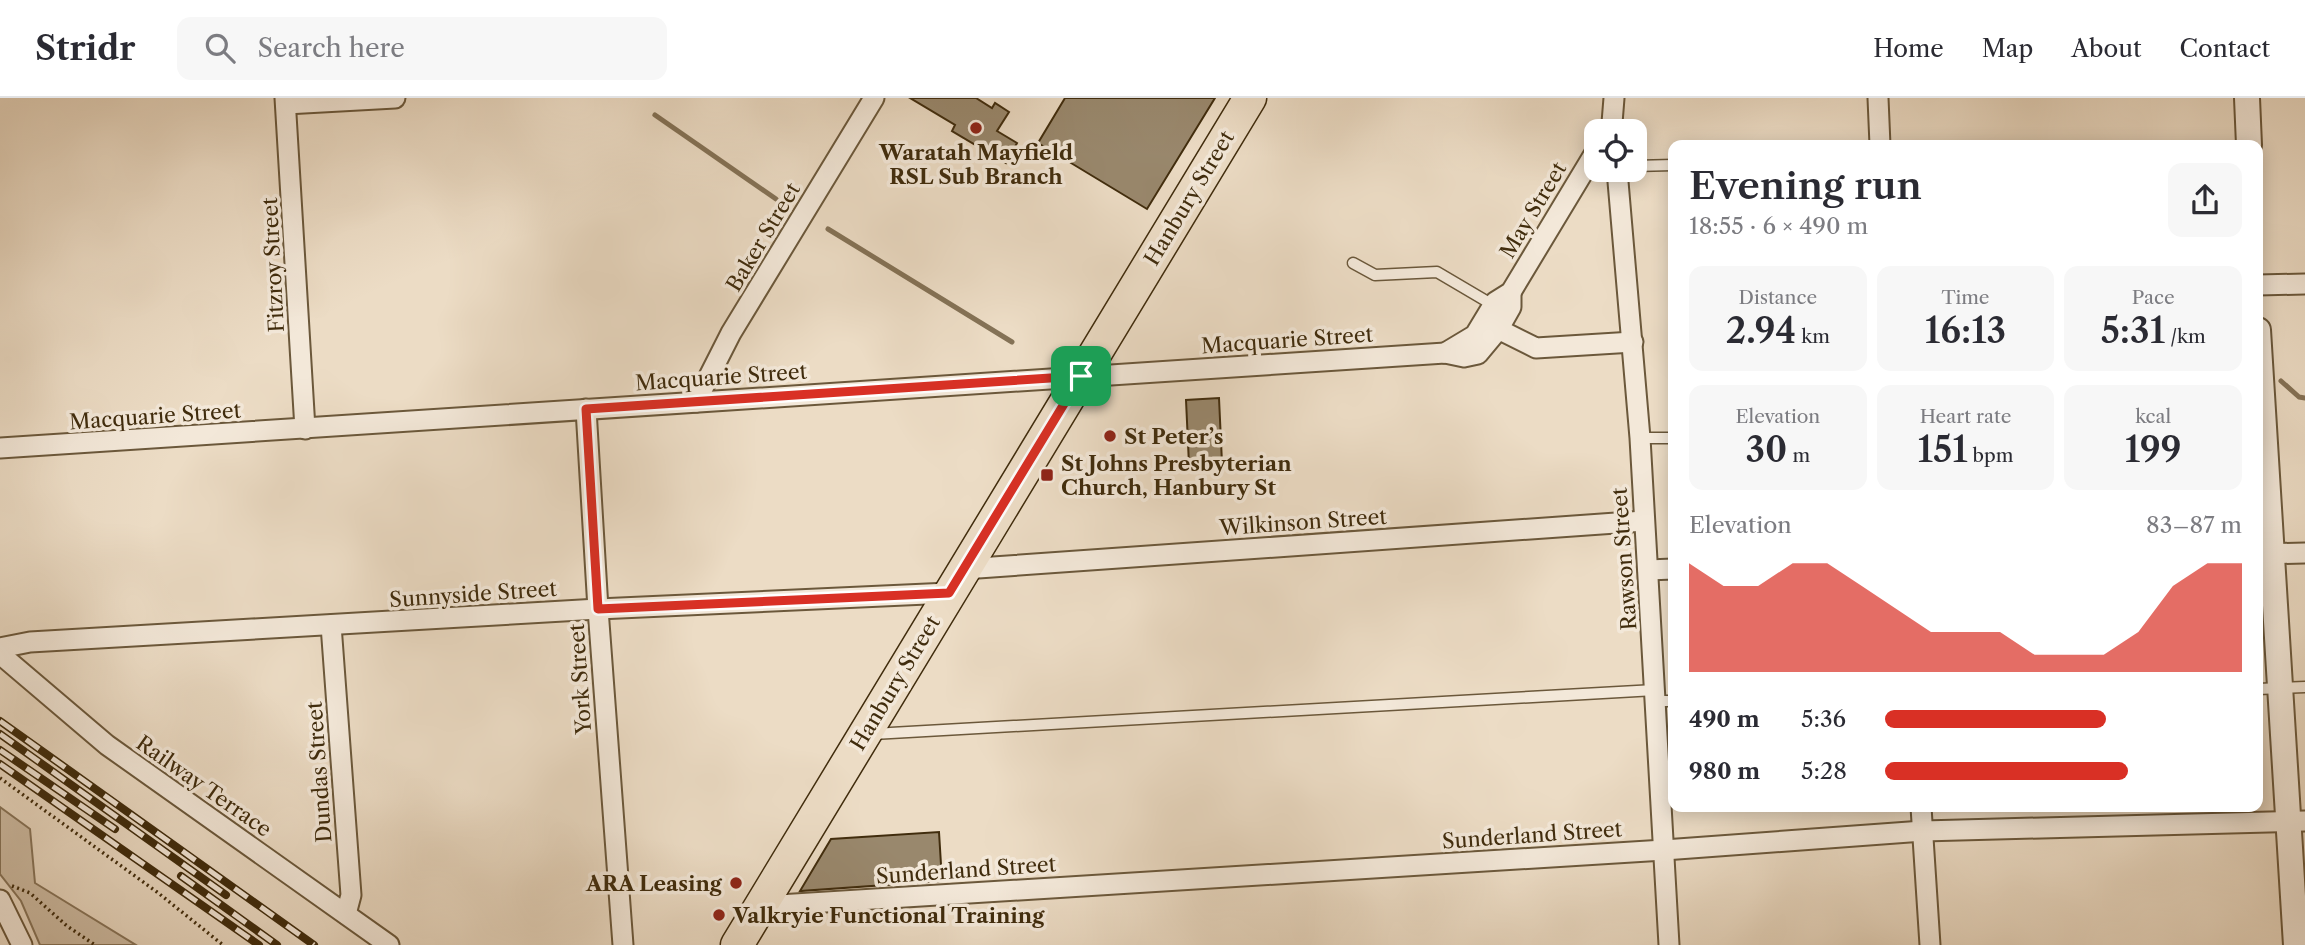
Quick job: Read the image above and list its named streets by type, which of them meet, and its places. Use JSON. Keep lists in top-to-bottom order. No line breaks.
{"streets":{"main road":["Hanbury Street"],"street":["May Street","Baker Street","Fitzroy Street","Macquarie Street","Wilkinson Street","Rawson Street","Sunnyside Street","York Street","Dundas Street","Railway Terrace","Sunderland Street"]},"crossings":[["Hanbury Street","Macquarie Street"],["Hanbury Street","Wilkinson Street"],["Hanbury Street","Sunnyside Street"],["Hanbury Street","Sunderland Street"],["May Street","Macquarie Street"],["Baker Street","Macquarie Street"],["Fitzroy Street","Macquarie Street"],["Macquarie Street","York Street"],["Wilkinson Street","Rawson Street"],["Wilkinson Street","Sunnyside Street"],["Rawson Street","Sunderland Street"],["Sunnyside Street","York Street"],["Sunnyside Street","Dundas Street"],["Dundas Street","Railway Terrace"]],"places":{"other":["Waratah Mayfield RSL Sub Branch","St Peter’s","ARA Leasing","Valkryie Functional Training"],"transit":["St Johns Presbyterian Church, Hanbury St"]},"page":{"header":"Stridr","search":"Search here","nav":["Home","Map","About","Contact"],"heading":["Evening run","18:55 · 6 × 490 m"],"stats":[["Distance","2.94 km"],["Time","16:13"],["Pace","5:31 /km"],["Elevation","30 m"],["Heart rate","151 bpm"],["kcal","199"]],"chart":["Elevation","83–87 m"],"list":[{"name":"490 m","note":"5:36"},{"name":"980 m","note":"5:28"}]}}
